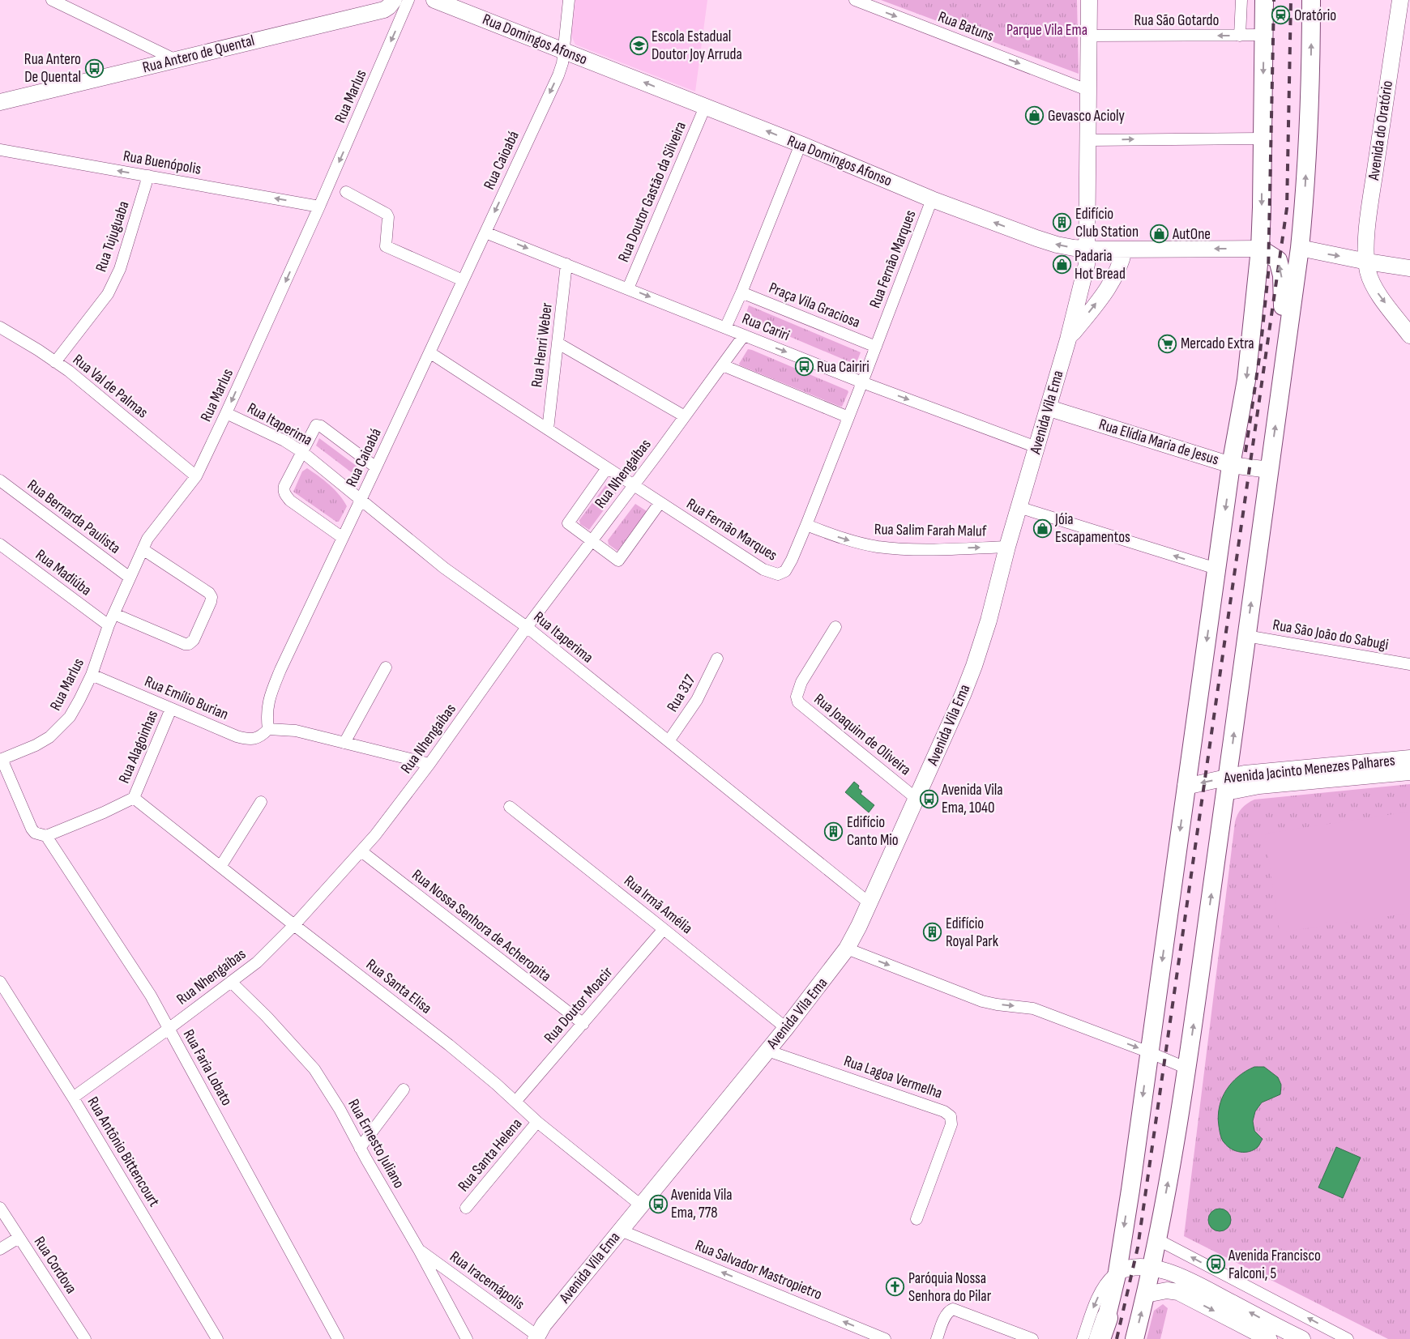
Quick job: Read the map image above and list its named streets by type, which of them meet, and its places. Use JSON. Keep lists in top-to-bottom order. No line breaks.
{"streets":{"main road":["Rua Domingos Afonso","Rua Antero de Quental","Avenida do Oratório","Avenida Vila Ema","Rua Elídia Maria de Jesus","Avenida Jacinto Menezes Palhares"],"street":["Rua São Gotardo","Rua Batuns","Rua Marlus","Rua Caioabá","Rua Buenópolis","Rua Doutor Gastão da Silveira","Rua Tujuguaba","Rua Fernão Marques","Praça Vila Graciosa","Rua Cariri","Rua Henri Weber","Rua Val de Palmas","Rua Itaperima","Rua Nhengaíbas","Rua Bernarda Paulista","Rua Salim Farah Maluf","Rua Madiúba","Rua São João do Sabugi","Rua 317","Rua Emílio Burian","Rua Joaquim de Oliveira","Rua Alagoinhas","Rua Irmã Amélia","Rua Nossa Senhora de Acheropita","Rua Santa Elisa","Rua Doutor Moacir","Rua Faria Lobato","Rua Lagoa Vermelha","Rua Ernesto Juliano","Rua Antônio Bittencourt","Rua Santa Helena","Rua Cordova","Rua Salvador Mastropietro","Rua Iracemápolis"]},"crossings":[["Rua São Gotardo","Avenida Vila Ema"],["Rua Batuns","Avenida Vila Ema"],["Rua Domingos Afonso","Rua Caioabá"],["Rua Domingos Afonso","Rua Doutor Gastão da Silveira"],["Rua Domingos Afonso","Rua Fernão Marques"],["Rua Domingos Afonso","Avenida Vila Ema"],["Rua Marlus","Rua Buenópolis"],["Rua Marlus","Rua Val de Palmas"],["Rua Marlus","Rua Itaperima"],["Rua Marlus","Rua Bernarda Paulista"],["Rua Marlus","Rua Madiúba"],["Rua Marlus","Rua Emílio Burian"],["Rua Marlus","Rua Faria Lobato"],["Rua Caioabá","Rua Fernão Marques"],["Rua Caioabá","Rua Cariri"],["Rua Caioabá","Rua Itaperima"],["Rua Caioabá","Rua Emílio Burian"],["Rua Buenópolis","Rua Tujuguaba"],["Rua Doutor Gastão da Silveira","Rua Cariri"],["Rua Tujuguaba","Rua Val de Palmas"],["Rua Fernão Marques","Praça Vila Graciosa"],["Rua Fernão Marques","Rua Cariri"],["Rua Fernão Marques","Rua Henri Weber"],["Rua Fernão Marques","Rua Nhengaíbas"],["Rua Fernão Marques","Rua Salim Farah Maluf"],["Rua Cariri","Rua Henri Weber"],["Rua Cariri","Avenida Vila Ema"],["Rua Cariri","Rua Nhengaíbas"],["Avenida Vila Ema","Rua Itaperima"],["Avenida Vila Ema","Rua Elídia Maria de Jesus"],["Avenida Vila Ema","Rua Salim Farah Maluf"],["Avenida Vila Ema","Rua Joaquim de Oliveira"],["Avenida Vila Ema","Rua Irmã Amélia"],["Avenida Vila Ema","Rua Santa Elisa"],["Avenida Vila Ema","Rua Lagoa Vermelha"],["Avenida Vila Ema","Rua Salvador Mastropietro"],["Avenida Vila Ema","Rua Iracemápolis"],["Rua Itaperima","Rua Nhengaíbas"],["Rua Itaperima","Rua 317"],["Rua Nhengaíbas","Rua Nossa Senhora de Acheropita"],["Rua Nhengaíbas","Rua Santa Elisa"],["Rua Nhengaíbas","Rua Faria Lobato"],["Rua Nhengaíbas","Rua Ernesto Juliano"],["Rua Nhengaíbas","Rua Antônio Bittencourt"],["Rua Emílio Burian","Rua Alagoinhas"],["Rua Alagoinhas","Rua Santa Elisa"],["Rua Alagoinhas","Rua Faria Lobato"],["Rua Irmã Amélia","Rua Doutor Moacir"],["Rua Nossa Senhora de Acheropita","Rua Doutor Moacir"],["Rua Santa Elisa","Rua Doutor Moacir"],["Rua Santa Elisa","Rua Santa Helena"],["Rua Ernesto Juliano","Rua Iracemápolis"]],"one_way":["Rua São Gotardo","Rua Batuns","Rua Domingos Afonso","Rua Marlus","Rua Buenópolis","Rua Salim Farah Maluf","Rua Salvador Mastropietro"],"parks":["Parque Vila Ema"],"places":{"station":["Oratório"],"school or university":["Escola Estadual Doutor Joy Arruda"],"bus stop":["Rua Antero De Quental","Rua Cairiri","Avenida Vila Ema, 1040","Avenida Vila Ema, 778","Avenida Francisco Falconi, 5"],"shop":["Gevasco Acioly","AutOne","Padaria Hot Bread","Jóia Escapamentos"],"building":["Edifício Club Station","Edifício Canto Mio","Edifício Royal Park"],"supermarket":["Mercado Extra"],"church":["Paróquia Nossa Senhora do Pilar"]}}
